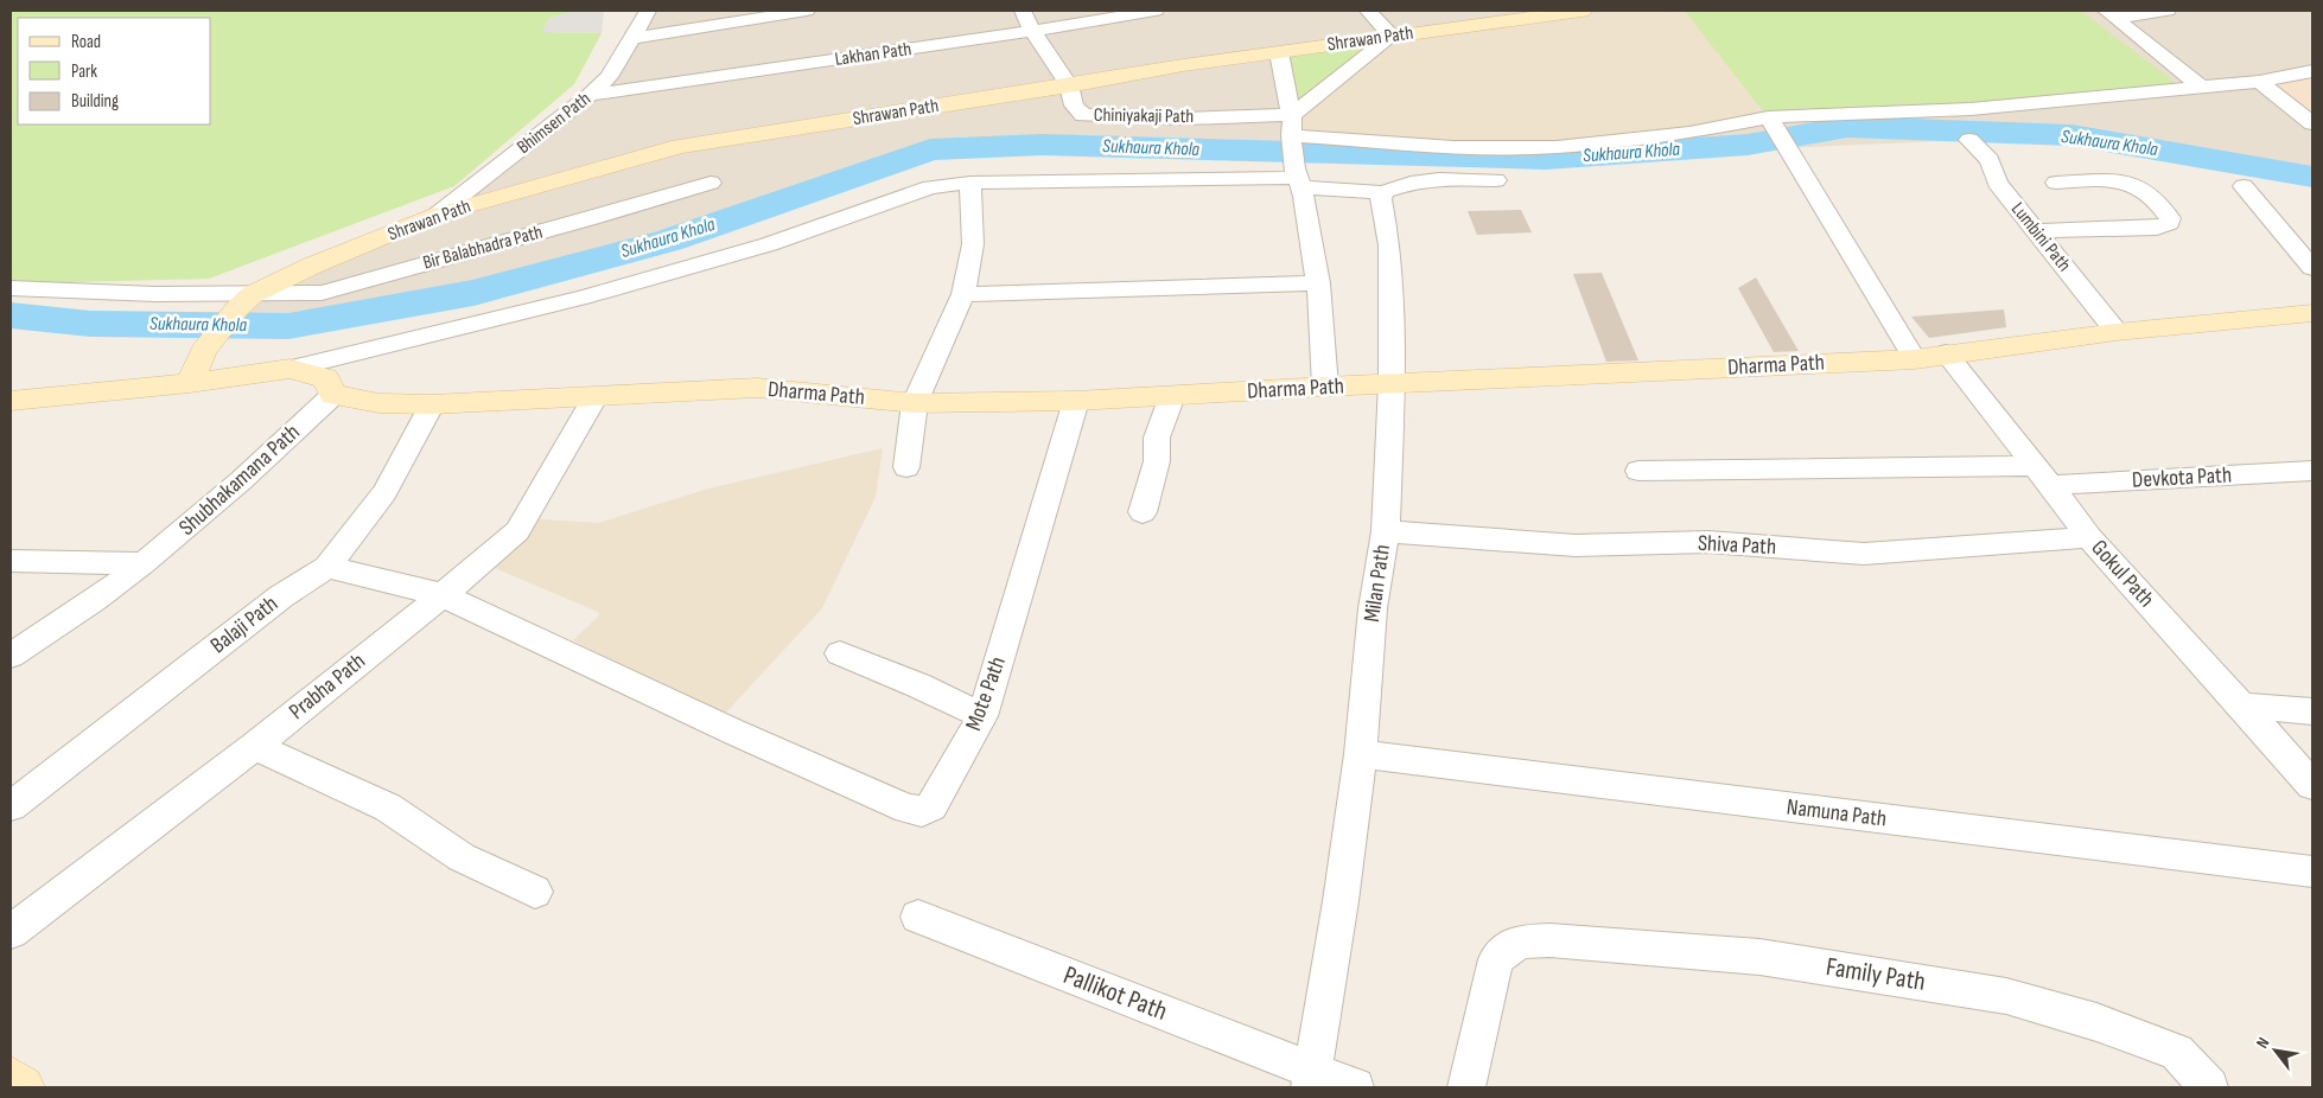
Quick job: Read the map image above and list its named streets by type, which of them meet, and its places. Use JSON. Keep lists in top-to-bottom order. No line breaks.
{"streets":{"street":["Shrawan Path","Lakhan Path","Chiniyakaji Path","Bhimsen Path","Lumbini Path","Bir Balabhadra Path","Dharma Path","Devkota Path","Shubhakamana Path","Shiva Path","Gokul Path","Milan Path","Balaji Path","Prabha Path","Mote Path","Namuna Path","Family Path","Pallikot Path"]},"crossings":[["Shrawan Path","Chiniyakaji Path"],["Shrawan Path","Bhimsen Path"],["Shrawan Path","Bir Balabhadra Path"],["Lakhan Path","Chiniyakaji Path"],["Lakhan Path","Bhimsen Path"],["Lumbini Path","Dharma Path"],["Dharma Path","Shubhakamana Path"],["Dharma Path","Gokul Path"],["Dharma Path","Milan Path"],["Dharma Path","Balaji Path"],["Dharma Path","Prabha Path"],["Dharma Path","Mote Path"],["Devkota Path","Gokul Path"],["Shiva Path","Gokul Path"],["Shiva Path","Milan Path"],["Milan Path","Namuna Path"],["Milan Path","Pallikot Path"],["Balaji Path","Mote Path"],["Prabha Path","Mote Path"]],"water":["Sukhaura Khola"],"legend":["Road","Park","Building"],"north":"top left"}
